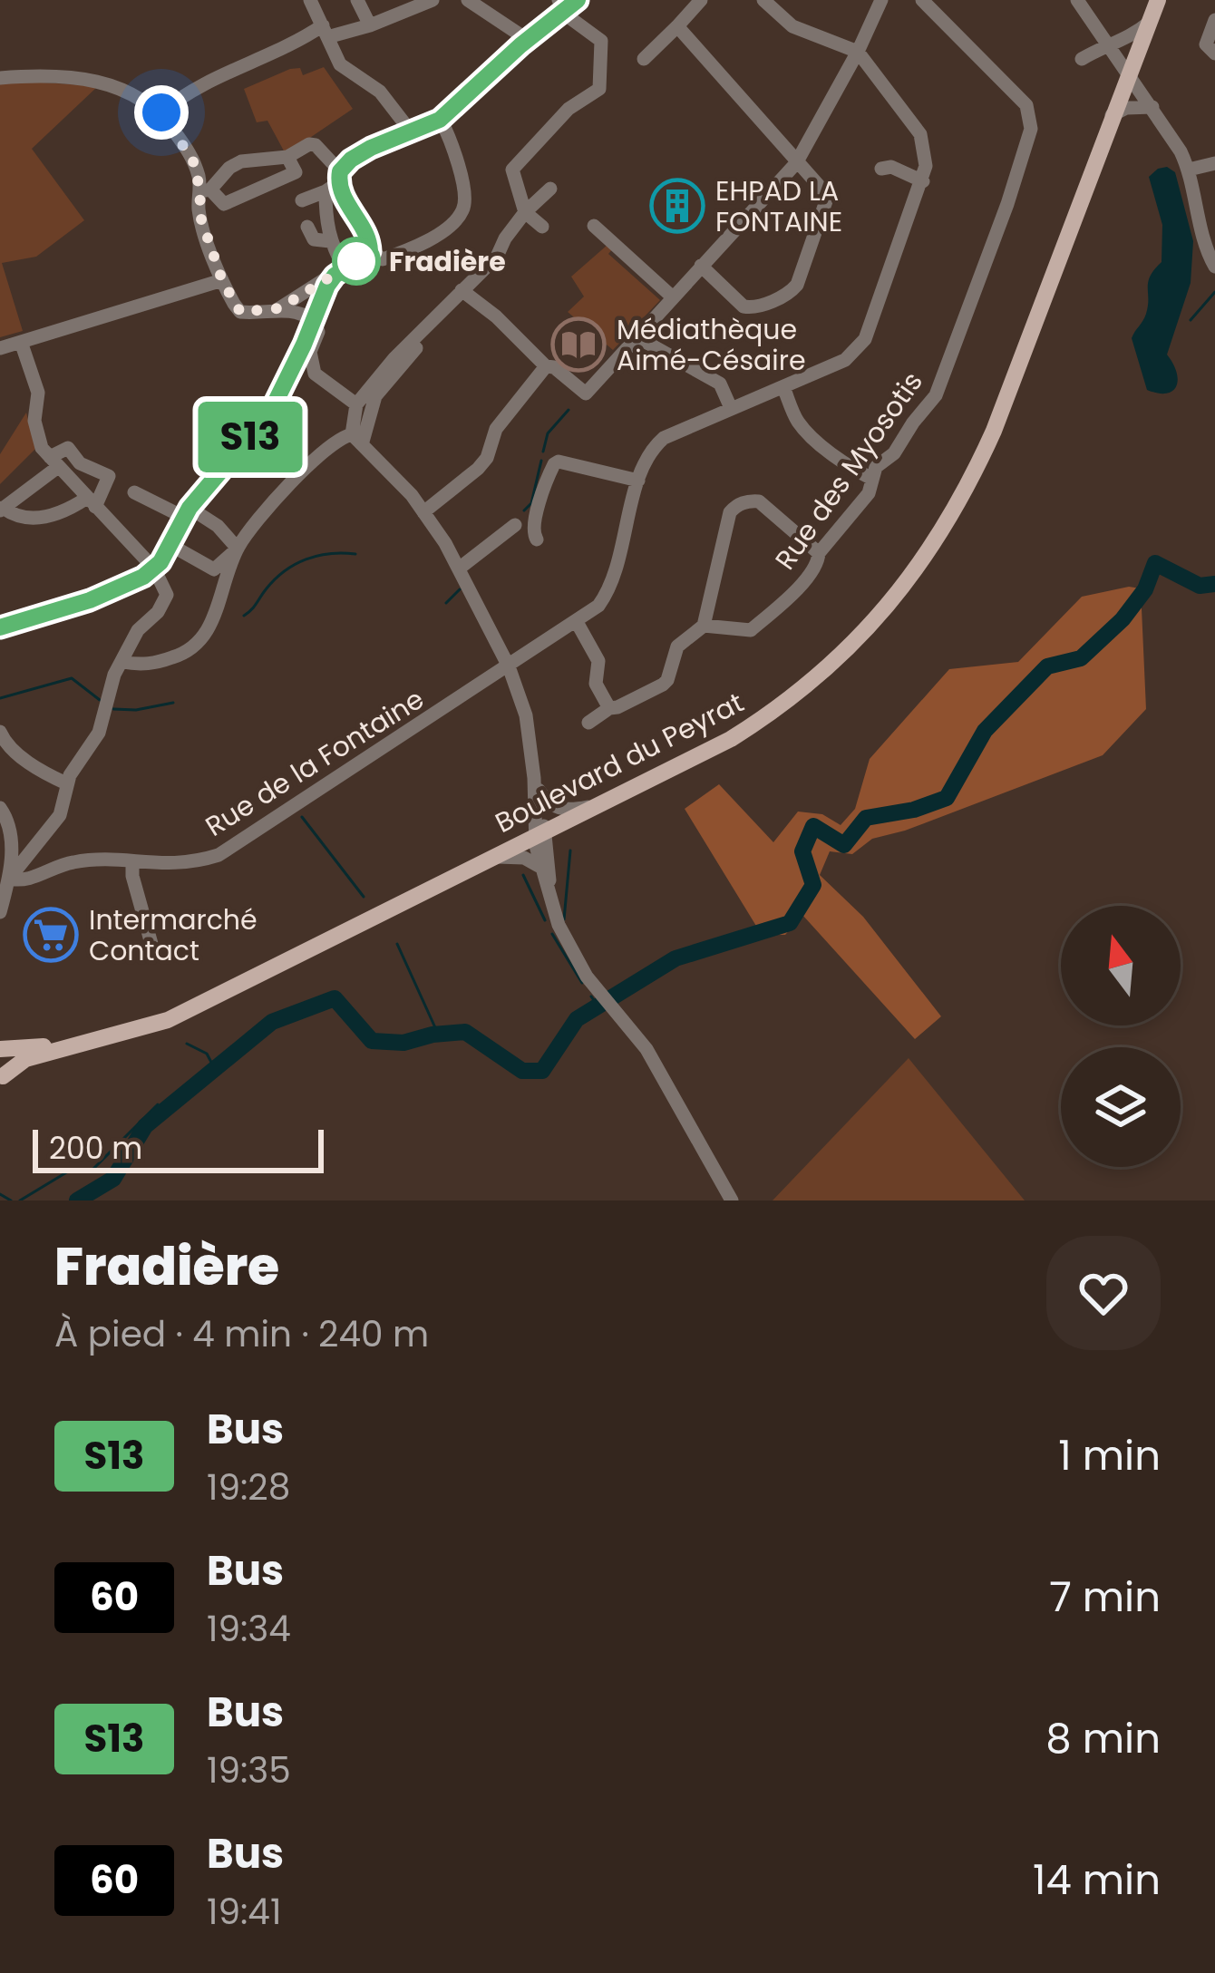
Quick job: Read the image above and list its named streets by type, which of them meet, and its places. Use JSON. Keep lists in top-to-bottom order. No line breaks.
{"streets":{"main road":["Boulevard du Peyrat"],"street":["Rue des Myosotis","Rue de la Fontaine"]},"places":{"building":["EHPAD LA FONTAINE"],"other":["Fradière"],"library":["Médiathèque Aimé-Césaire"],"supermarket":["Intermarché Contact"]},"lines":["bus line S13"],"scale_bar":"200 m","north":"top","page":{"on_map":"S13","scale":"200 m","heading":["Fradière","À pied · 4 min · 240 m"],"list":[{"mark":"S13","name":"Bus","note":"19:28","value":"1 min"},{"mark":"60","name":"Bus","note":"19:34","value":"7 min"},{"mark":"S13","name":"Bus","note":"19:35","value":"8 min"},{"mark":"60","name":"Bus","note":"19:41","value":"14 min"}]}}
